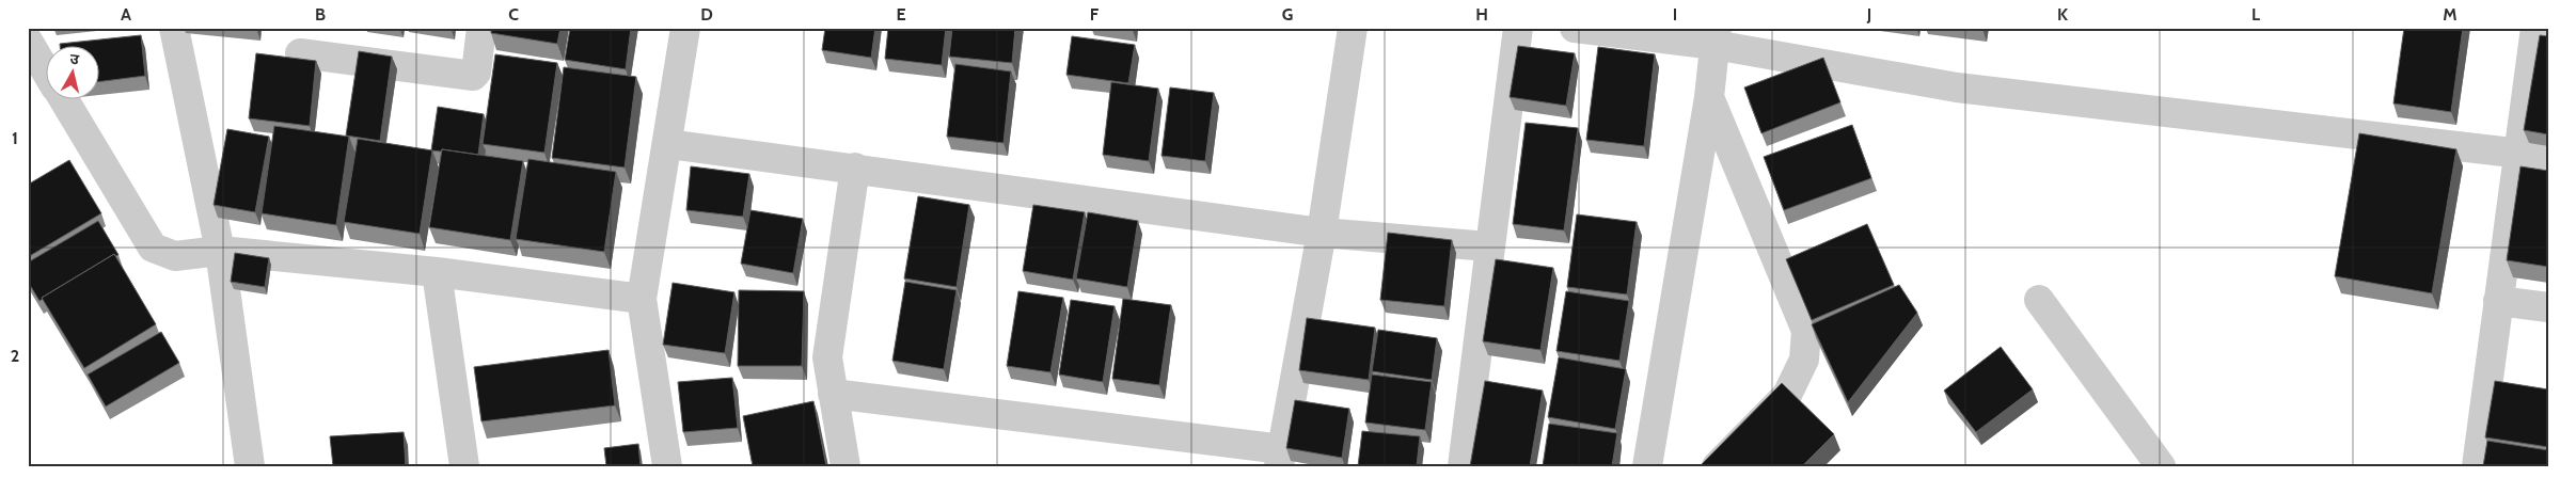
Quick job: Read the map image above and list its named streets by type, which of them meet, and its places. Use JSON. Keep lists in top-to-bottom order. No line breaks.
{"north":"top","grid":{"columns":["A","B","C","D","E","F","G","H","I","J","K","L","M"],"rows":["1","2"]}}
